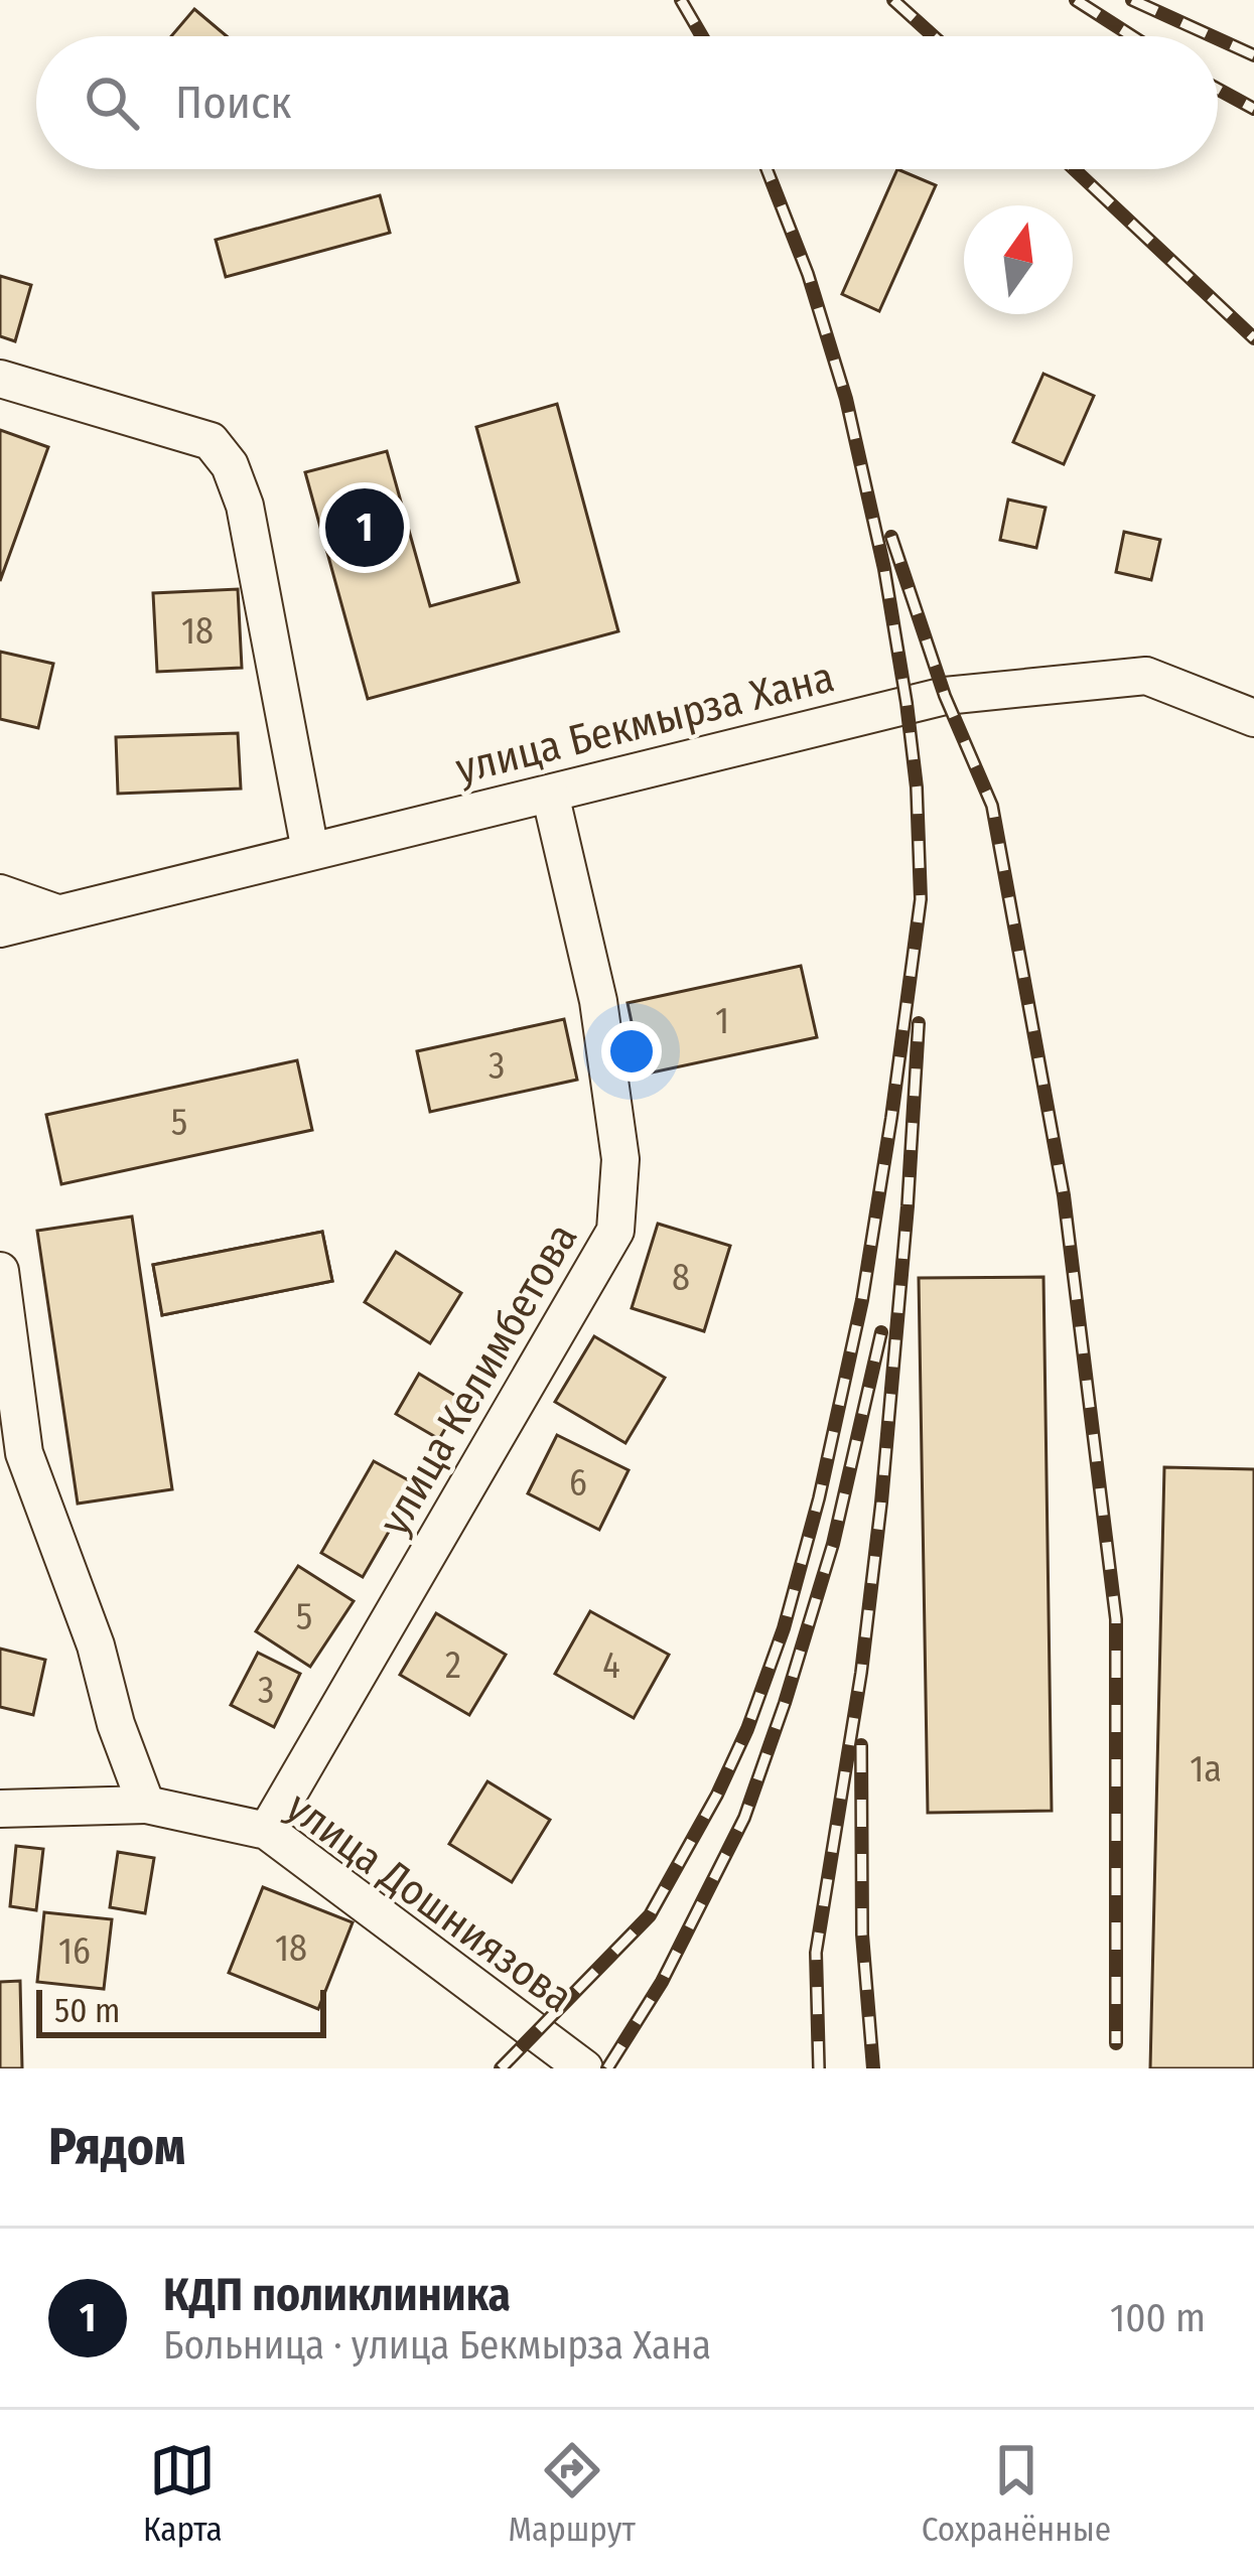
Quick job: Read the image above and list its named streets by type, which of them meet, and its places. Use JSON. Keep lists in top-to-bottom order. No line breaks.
{"streets":{"street":["улица Бекмырза Хана","улица Келимбетова","улица Дошниязова"]},"crossings":[["улица Бекмырза Хана","улица Келимбетова"],["улица Келимбетова","улица Дошниязова"]],"house_numbers":["18","1","3","5","8","6","5","2","4","3","1а","18","16"],"scale_bar":"50 m","north":"top","page":{"search":"Поиск","pins":"1","scale":"50 m","heading":"Рядом","list":[{"mark":"1","name":"КДП поликлиника","note":"Больница · улица Бекмырза Хана","value":"100 m"}],"nav":["Карта","Маршрут","Сохранённые"]}}
